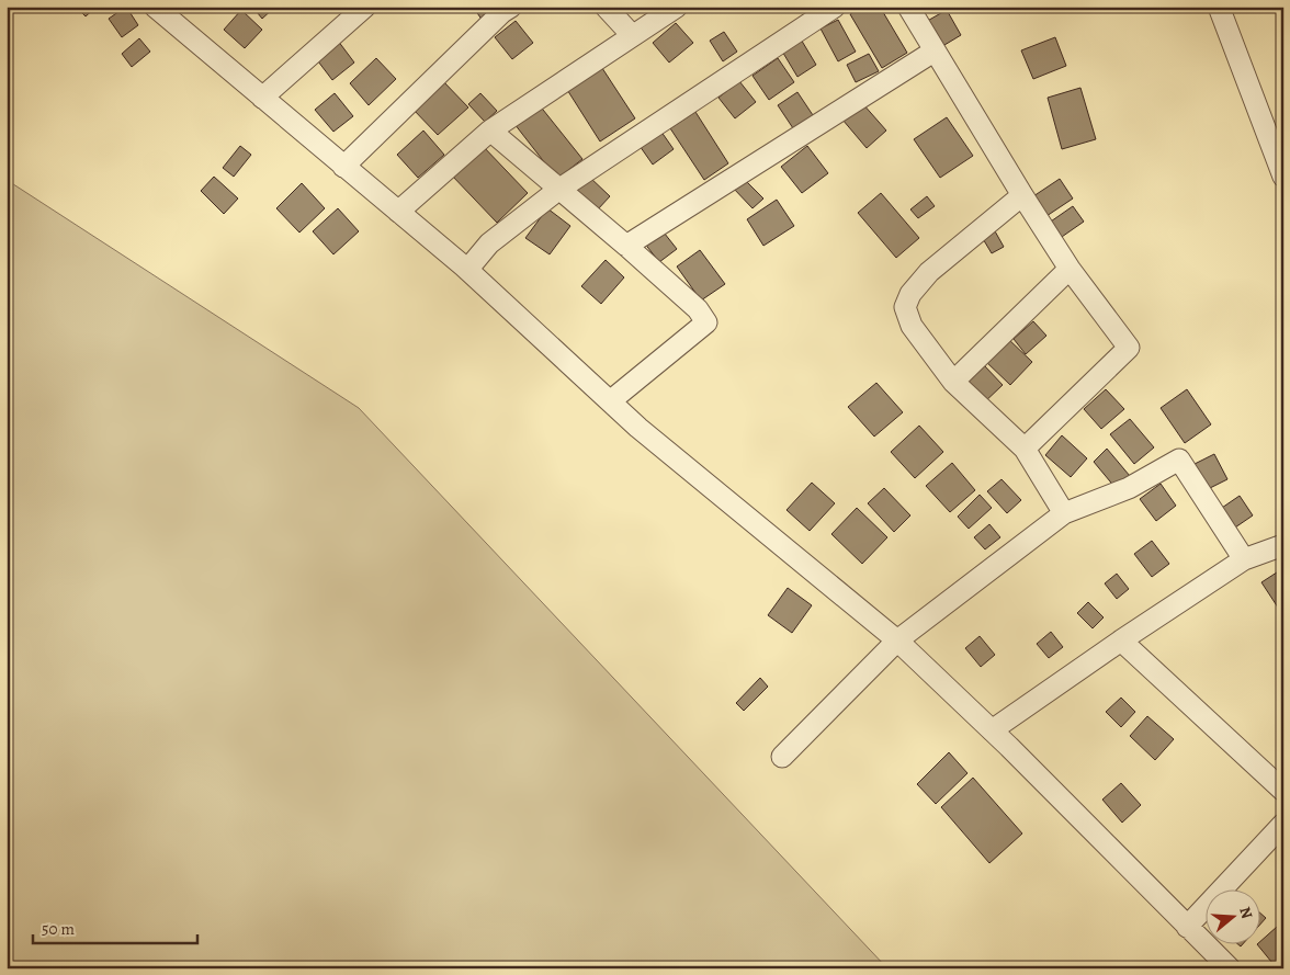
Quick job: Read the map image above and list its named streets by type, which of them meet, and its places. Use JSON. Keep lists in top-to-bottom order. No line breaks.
{"scale_bar":"50 m","north":"right"}
